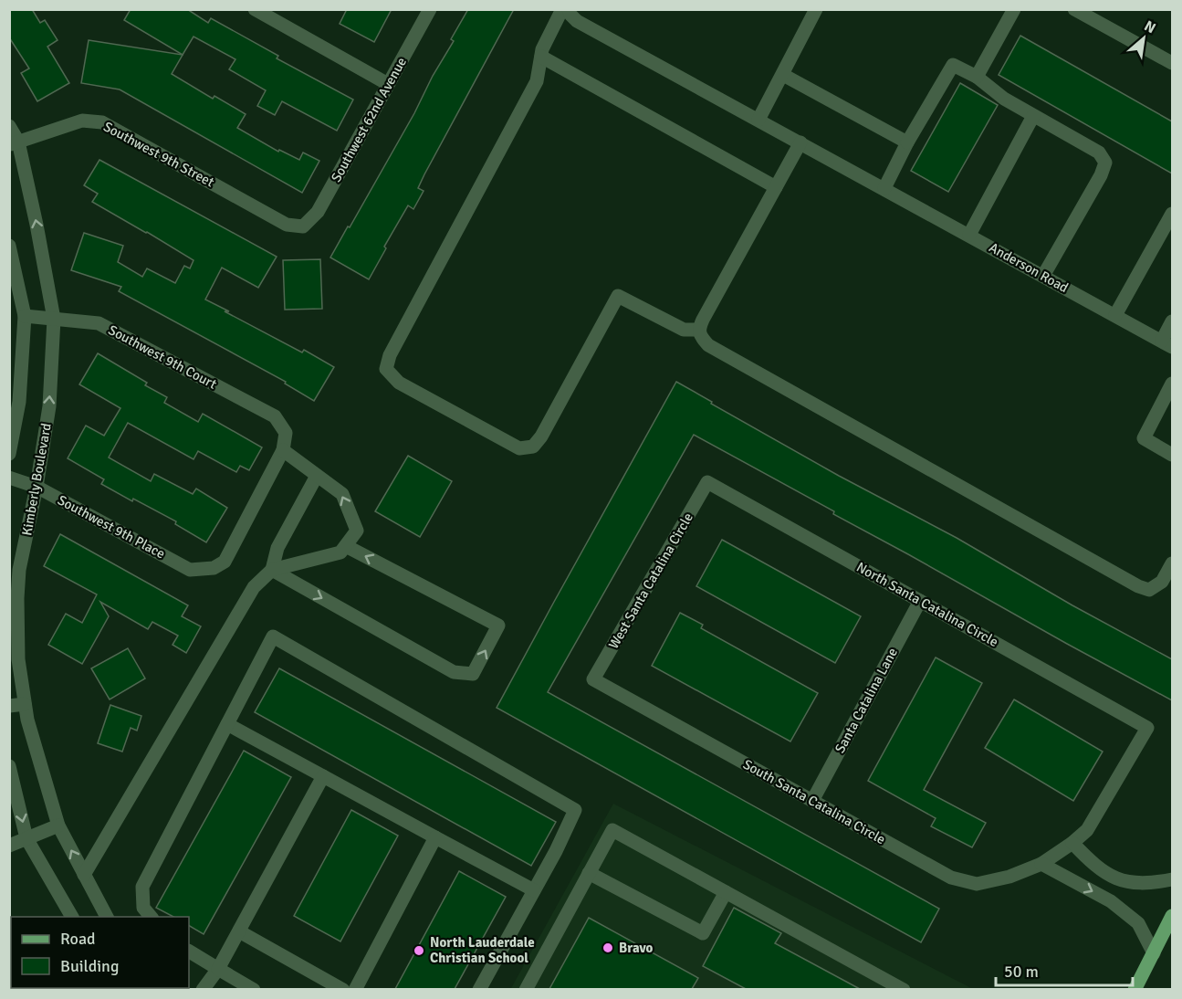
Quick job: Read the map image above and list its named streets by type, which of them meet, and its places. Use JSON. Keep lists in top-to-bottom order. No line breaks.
{"streets":{"street":["Southwest 62nd Avenue","Southwest 9th Street","Anderson Road","Southwest 9th Court","Kimberly Boulevard","Southwest 9th Place","West Santa Catalina Circle","North Santa Catalina Circle","Santa Catalina Lane","South Santa Catalina Circle"]},"crossings":[["Southwest 62nd Avenue","Southwest 9th Street"],["Southwest 9th Street","Kimberly Boulevard"],["Southwest 9th Court","Kimberly Boulevard"],["Southwest 9th Court","Southwest 9th Place"],["Kimberly Boulevard","Southwest 9th Place"],["West Santa Catalina Circle","North Santa Catalina Circle"],["West Santa Catalina Circle","South Santa Catalina Circle"],["North Santa Catalina Circle","Santa Catalina Lane"],["North Santa Catalina Circle","South Santa Catalina Circle"],["Santa Catalina Lane","South Santa Catalina Circle"]],"places":["Bravo","North Lauderdale Christian School"],"legend":["Road","Building"],"scale_bar":"50 m","north":"top right"}
